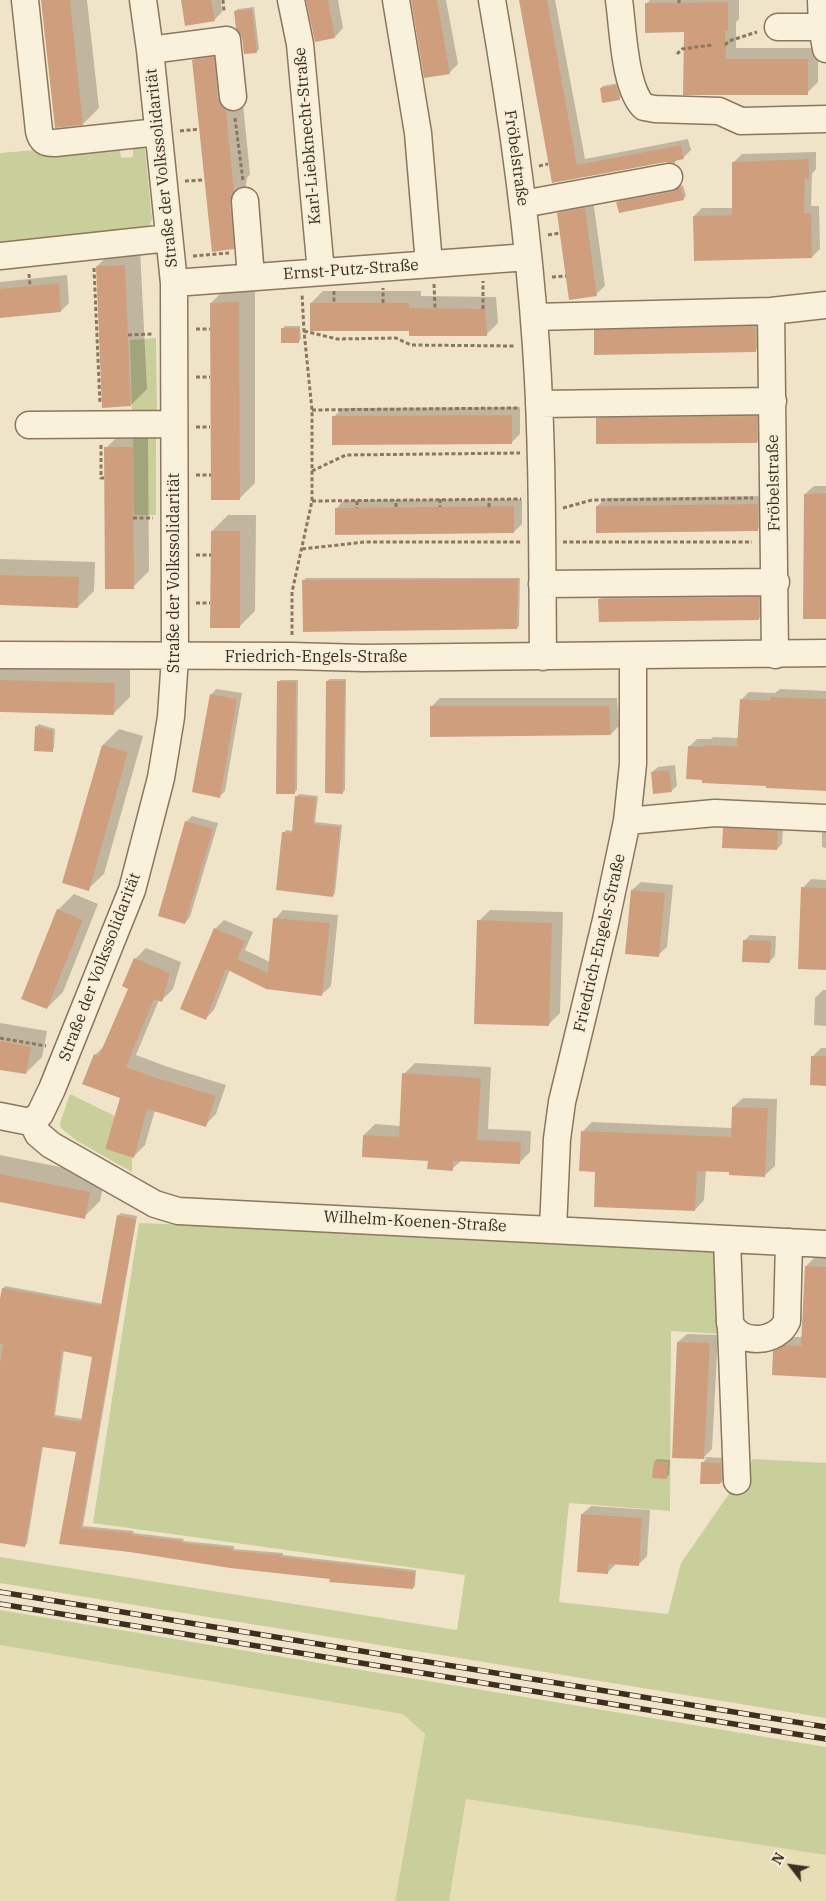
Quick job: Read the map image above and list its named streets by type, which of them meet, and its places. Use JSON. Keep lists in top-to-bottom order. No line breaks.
{"streets":{"street":["Karl-Liebknecht-Straße","Fröbelstraße","Straße der Volkssolidarität","Ernst-Putz-Straße","Friedrich-Engels-Straße","Wilhelm-Koenen-Straße"]},"crossings":[["Karl-Liebknecht-Straße","Ernst-Putz-Straße"],["Fröbelstraße","Ernst-Putz-Straße"],["Fröbelstraße","Friedrich-Engels-Straße"],["Straße der Volkssolidarität","Ernst-Putz-Straße"],["Straße der Volkssolidarität","Friedrich-Engels-Straße"],["Straße der Volkssolidarität","Wilhelm-Koenen-Straße"],["Friedrich-Engels-Straße","Wilhelm-Koenen-Straße"]],"north":"top left"}
